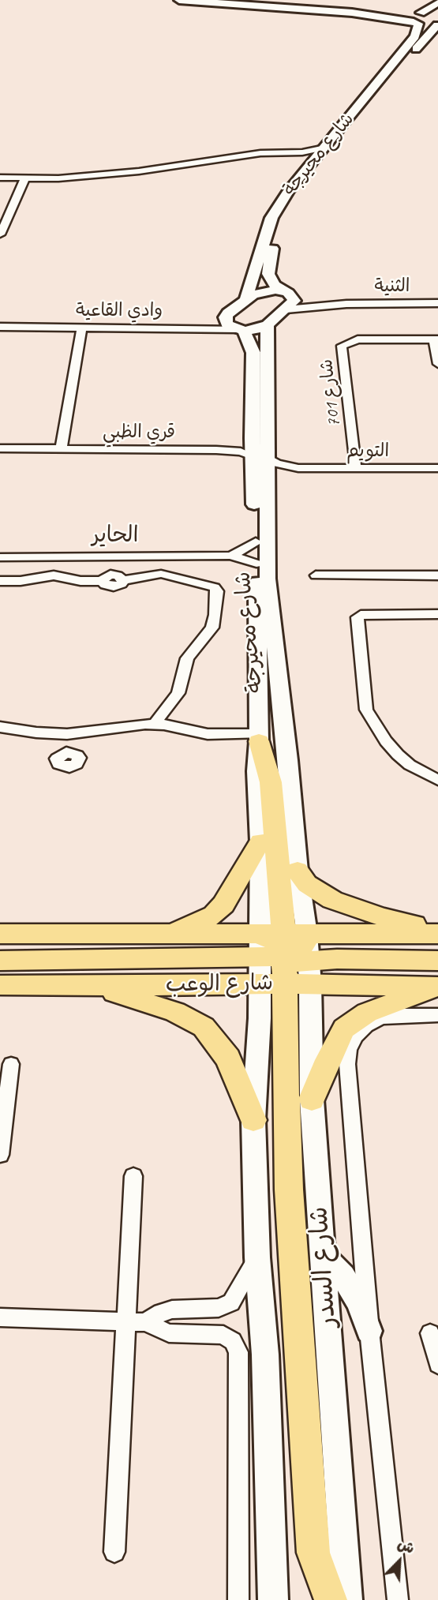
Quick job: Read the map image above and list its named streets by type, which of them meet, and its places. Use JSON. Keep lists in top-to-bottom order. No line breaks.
{"streets":{"main road":["شارع الوعب"],"street":["شارع محيرجة","الثنية","وادي القاعية","شارع 701","قري الظبي","التويم","الحاير","شارع السدر"]},"crossings":[["شارع محيرجة","الثنية"],["شارع محيرجة","وادي القاعية"],["شارع محيرجة","قري الظبي"],["شارع محيرجة","التويم"],["شارع محيرجة","الحاير"],["شارع محيرجة","شارع الوعب"],["شارع محيرجة","شارع السدر"],["شارع 701","التويم"],["قري الظبي","التويم"],["شارع الوعب","شارع السدر"]],"north":"top right"}
